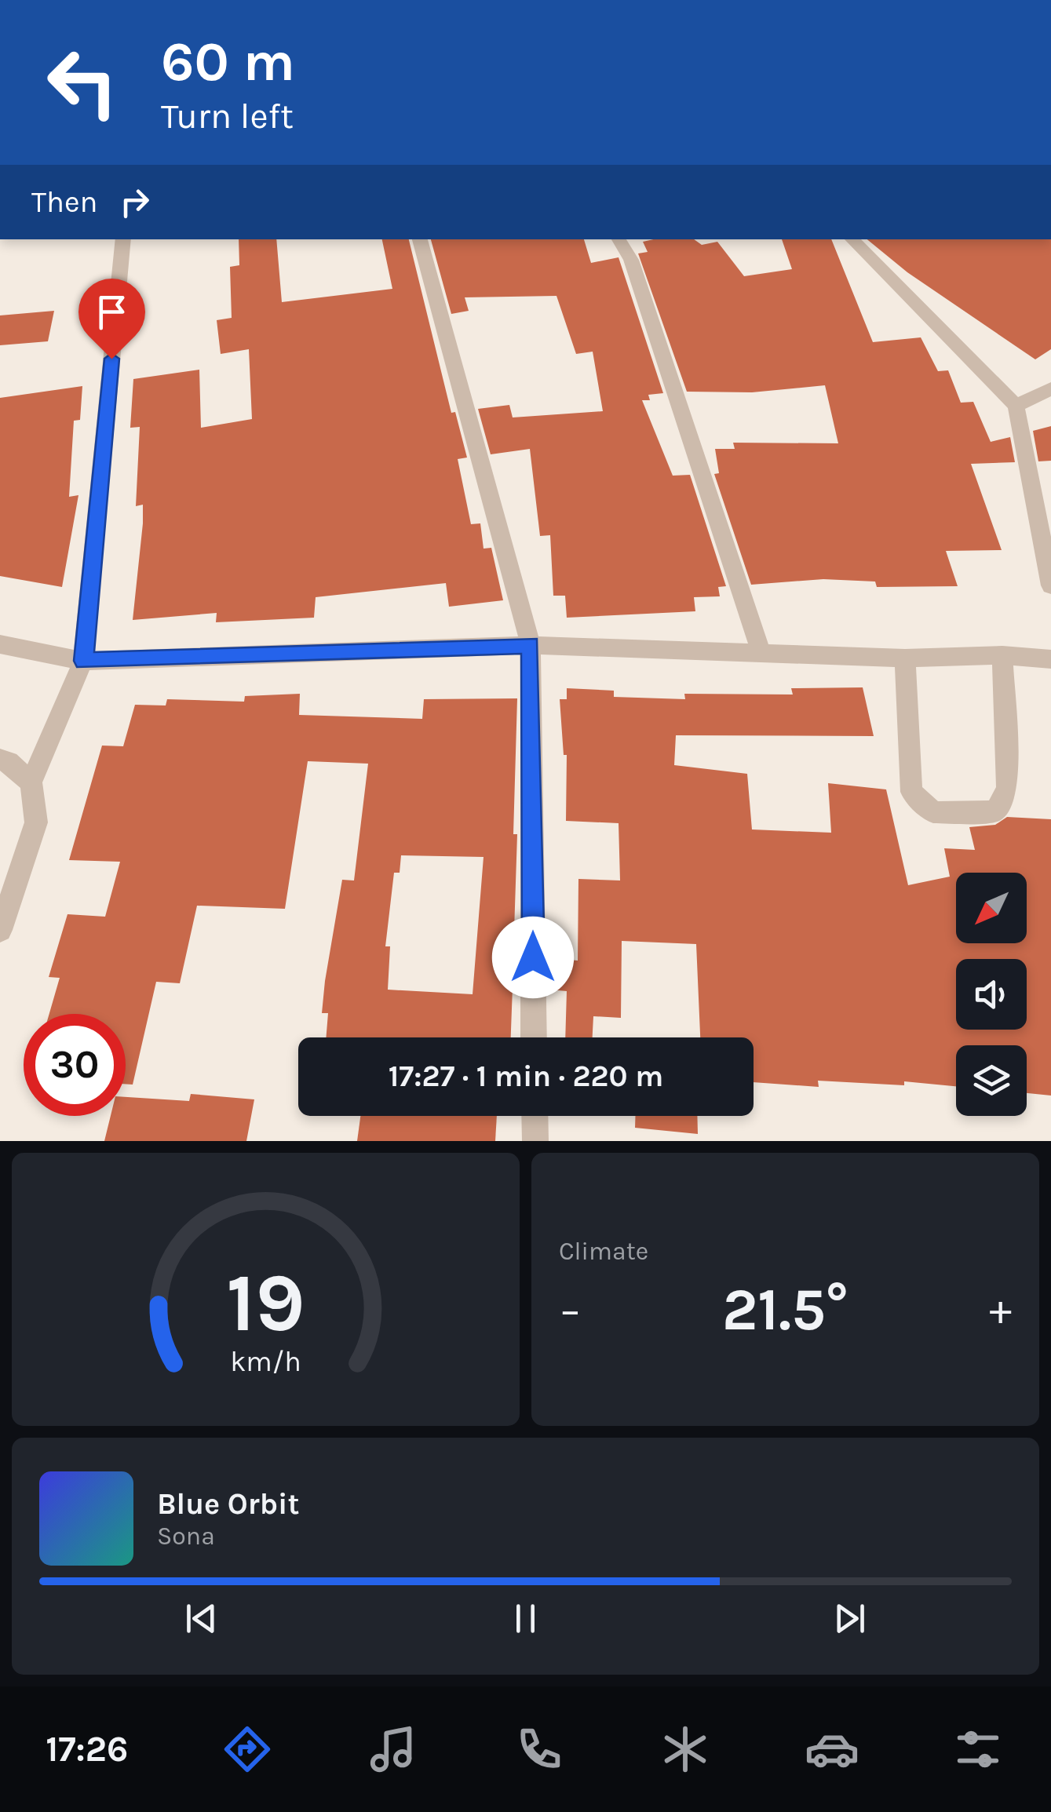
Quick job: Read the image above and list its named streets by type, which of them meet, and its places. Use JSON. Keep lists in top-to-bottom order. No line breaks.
{"north":"bottom left","page":{"turn":["60 m","Turn left"],"then":"Then","limit":"30","trip":"17:27 · 1 min · 220 m","tile":"Climate","heat":["−","21.5°","+"],"song":["Blue Orbit","Sona"],"tabs":"17:26","gauge":["19","km/h"]}}
